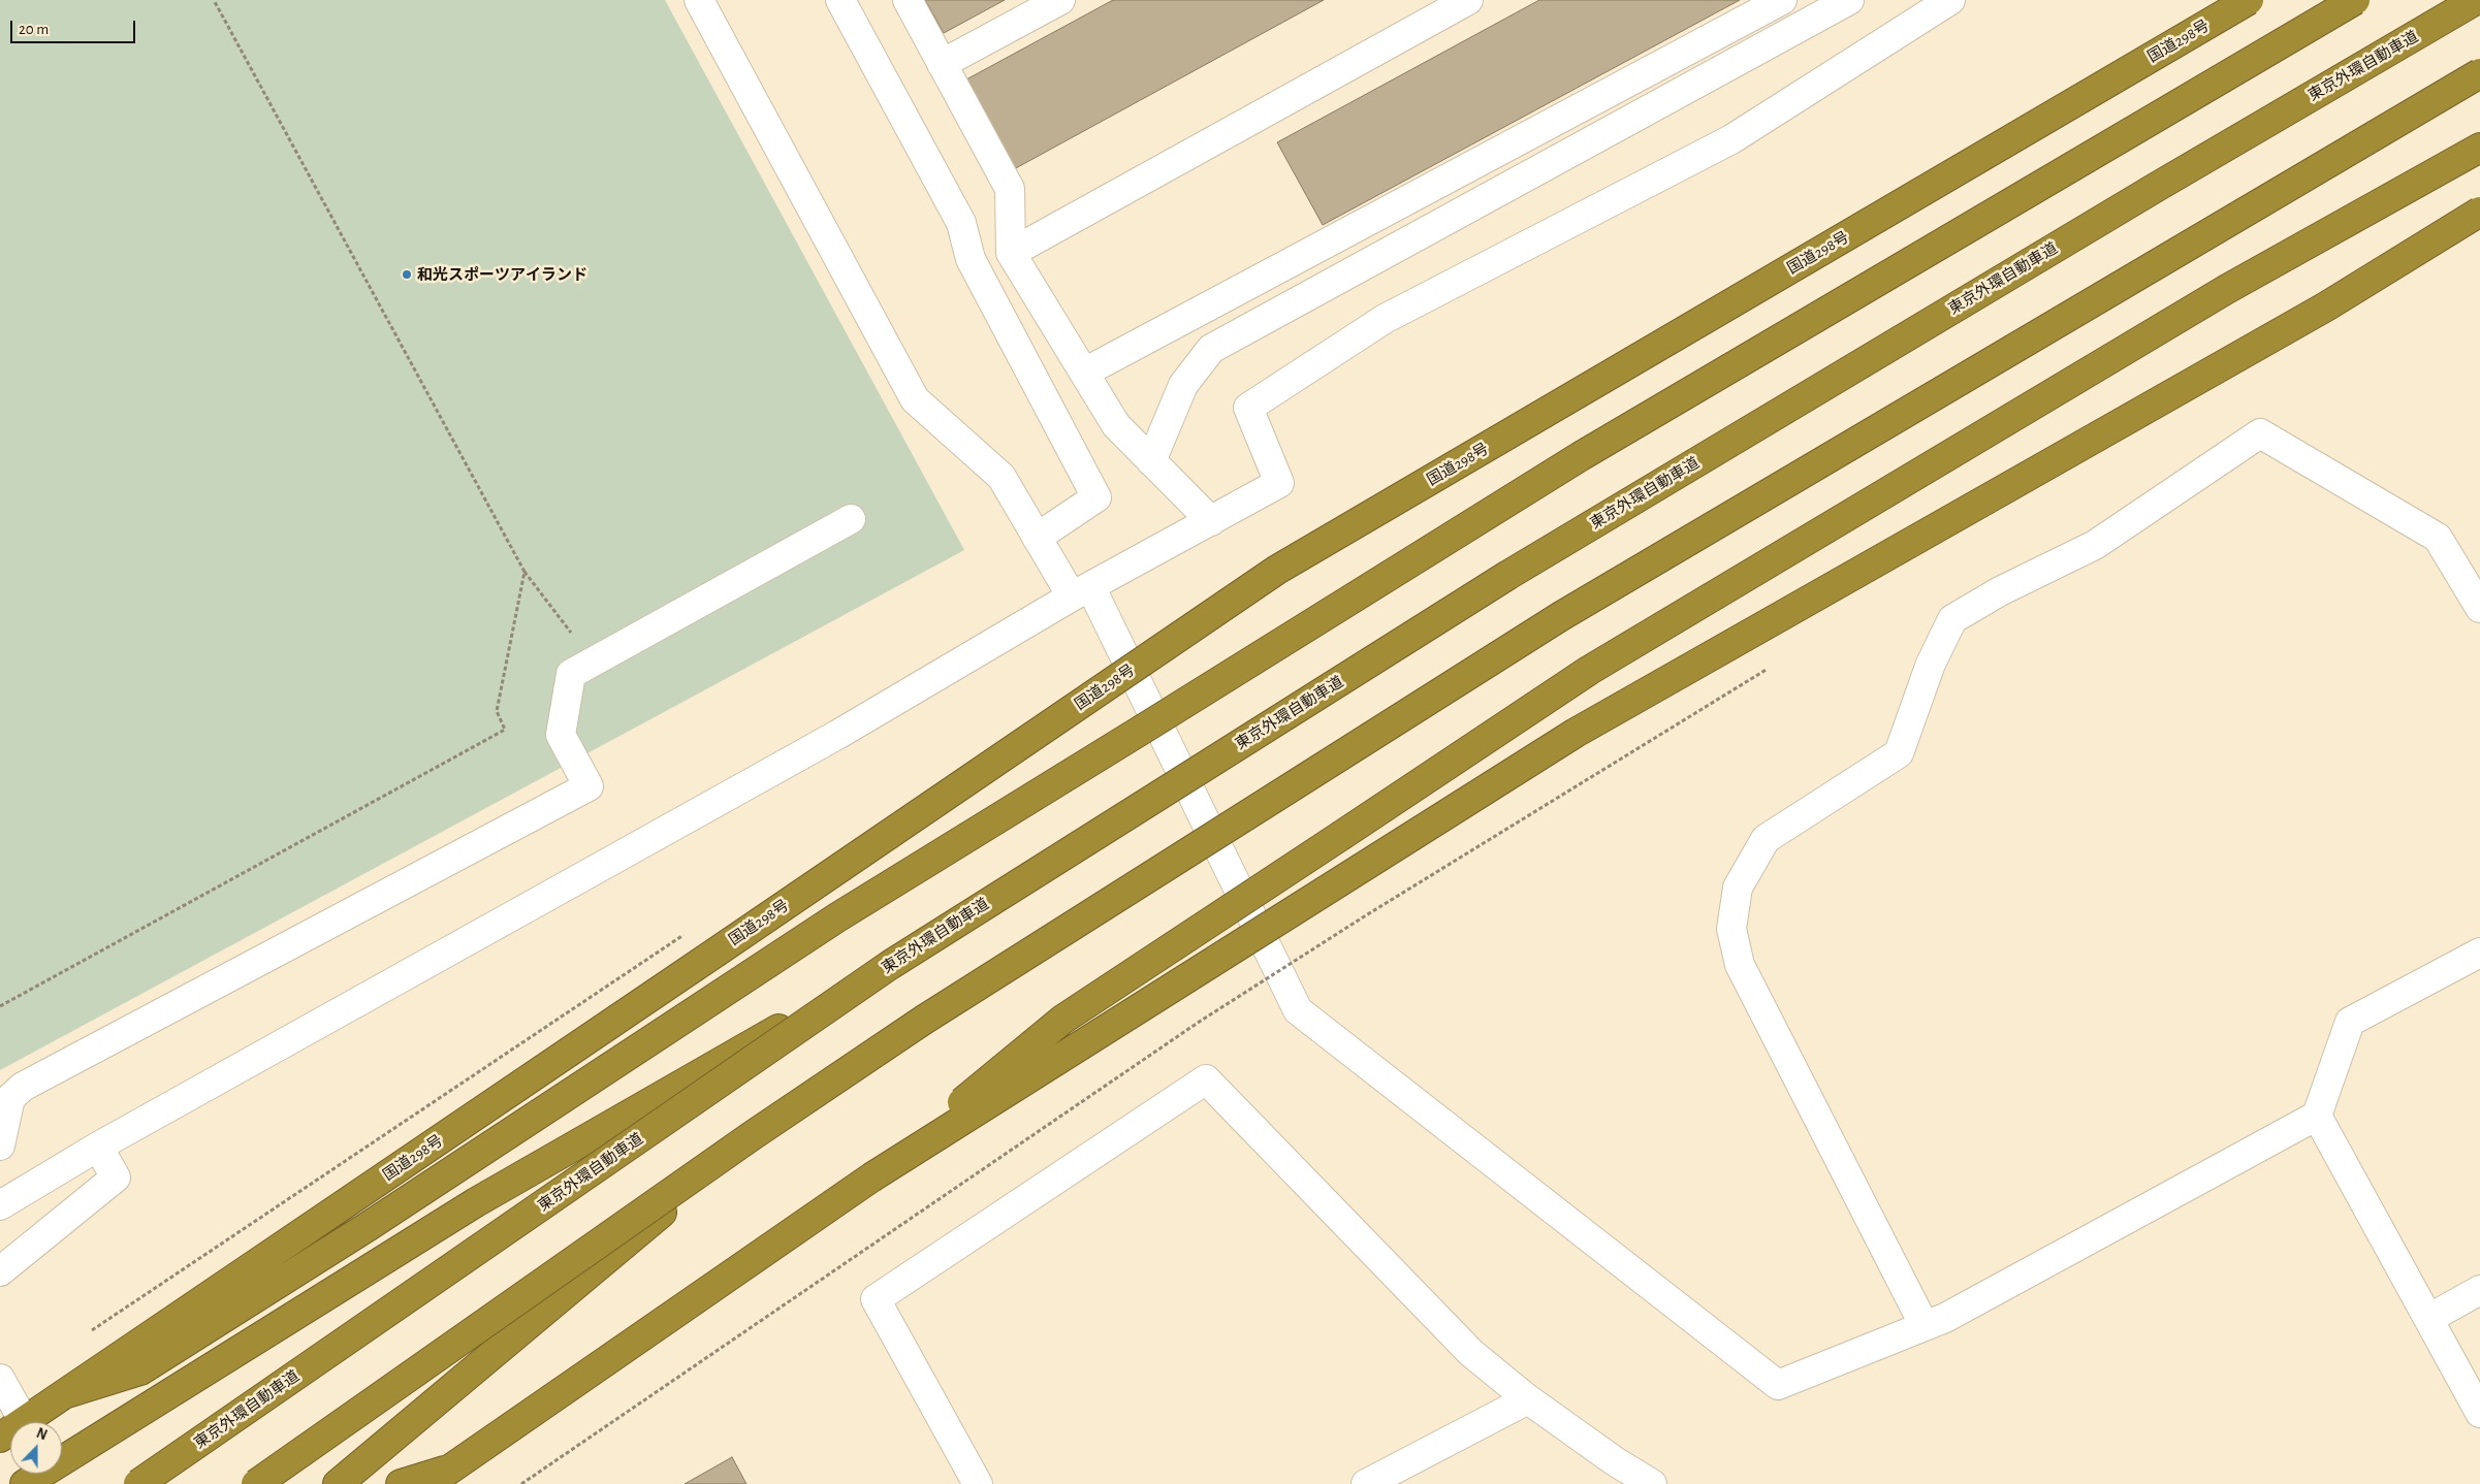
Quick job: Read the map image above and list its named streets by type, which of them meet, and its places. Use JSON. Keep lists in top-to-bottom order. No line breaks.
{"streets":{"highway":["国道298号","東京外環自動車道"]},"places":["和光スポーツアイランド"],"scale_bar":"20 m","north":"top"}
